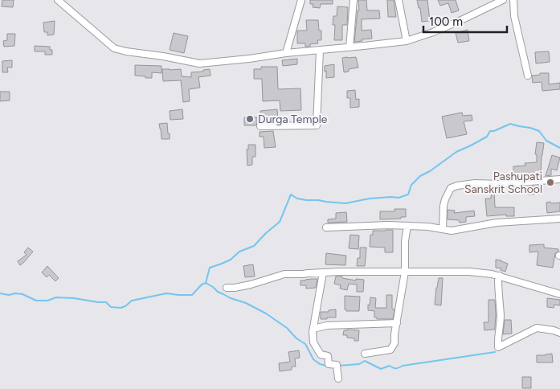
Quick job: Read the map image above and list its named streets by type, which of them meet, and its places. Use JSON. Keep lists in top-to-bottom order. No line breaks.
{"places":["Durga Temple","Pashupati Sanskrit School"],"scale_bar":"100 m"}
